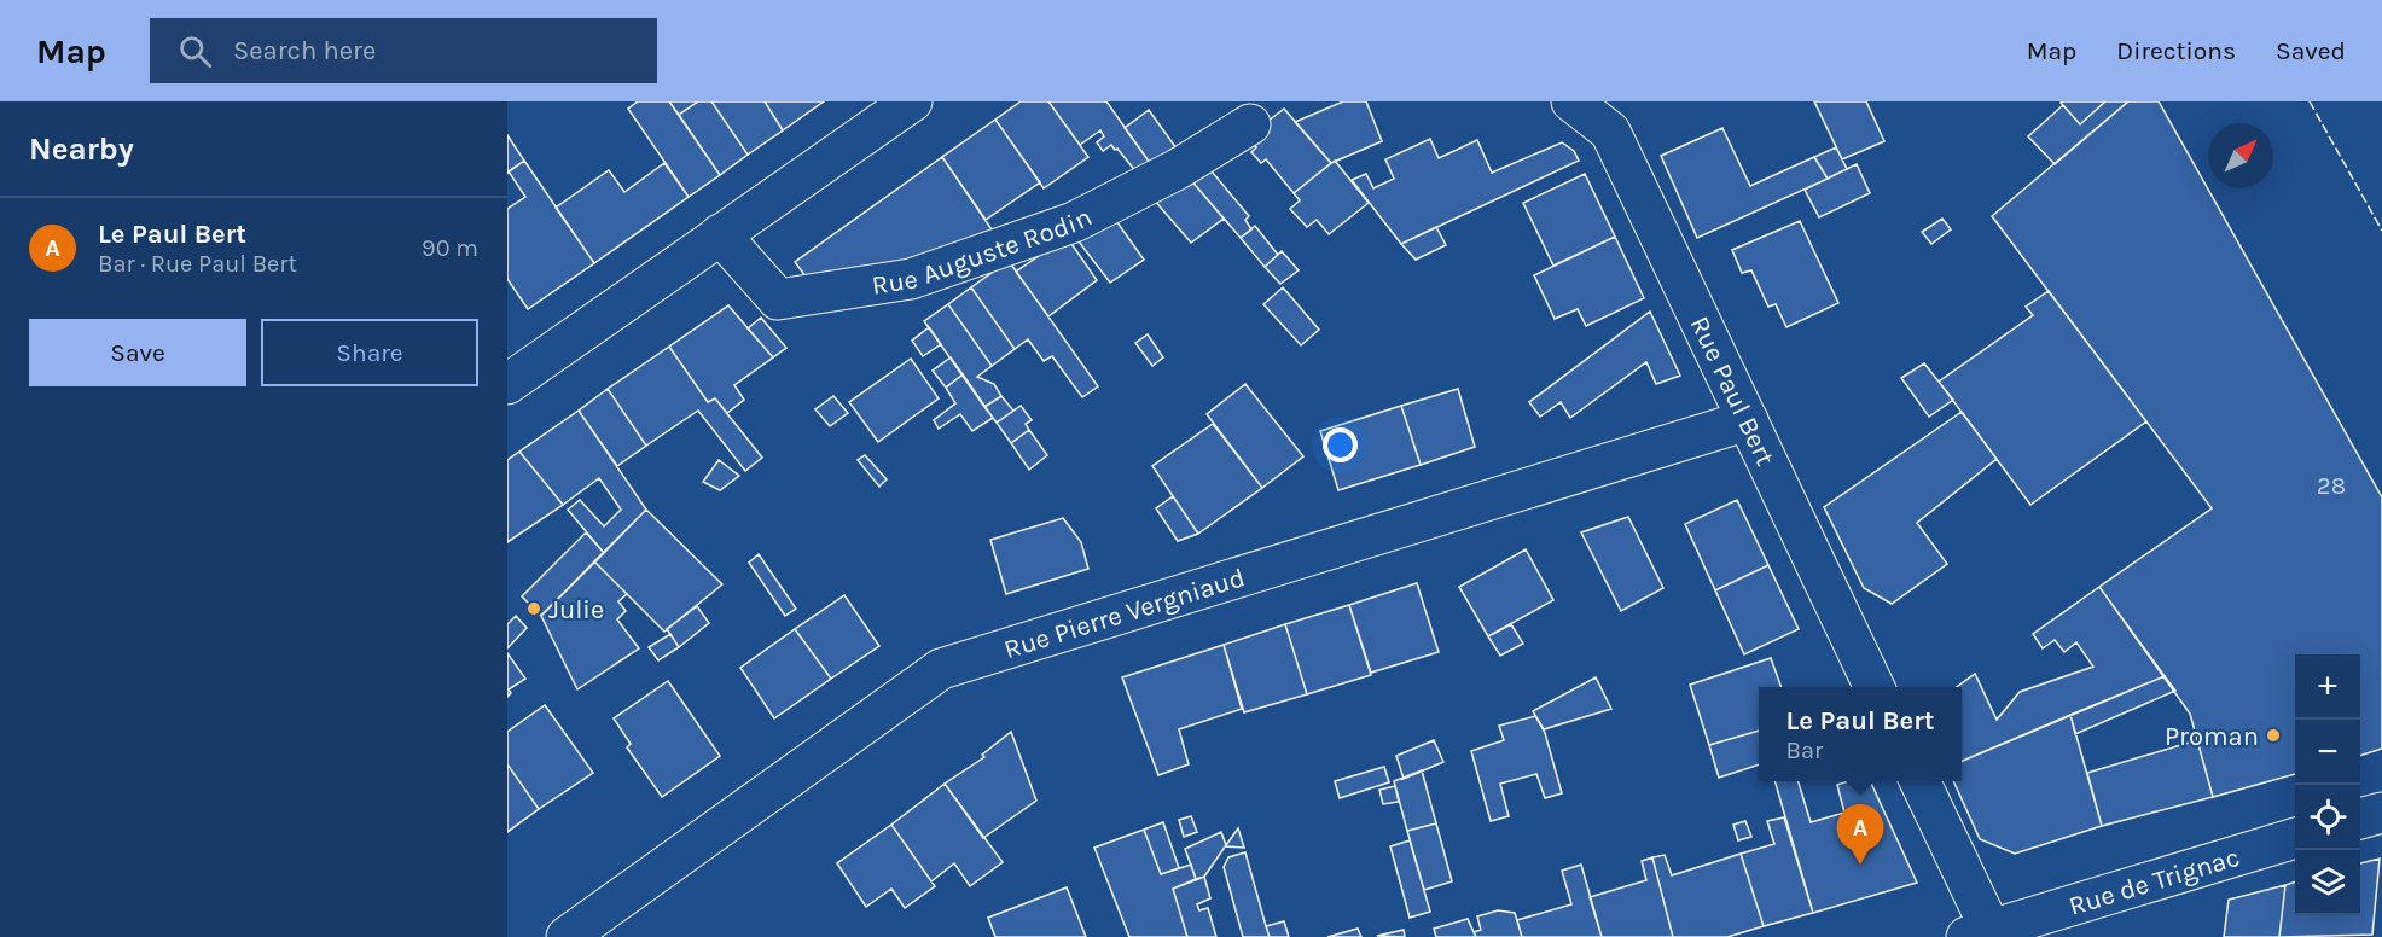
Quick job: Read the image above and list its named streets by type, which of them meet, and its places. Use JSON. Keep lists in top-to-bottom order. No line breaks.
{"streets":{"street":["Rue Auguste Rodin","Rue Paul Bert","Rue Pierre Vergniaud","Rue de Trignac"]},"crossings":[["Rue Paul Bert","Rue Pierre Vergniaud"]],"places":["Julie","Proman"],"house_numbers":["28"],"north":"top right","page":{"header":"Map","search":"Search here","nav":["Map","Directions","Saved"],"heading":"Nearby","list":[{"mark":"A","name":"Le Paul Bert","note":"Bar · Rue Paul Bert","value":"90 m"}],"buttons":["Save","Share"],"map_buttons":["+","−"],"popup":["Le Paul Bert","Bar"],"pins":"A"}}
